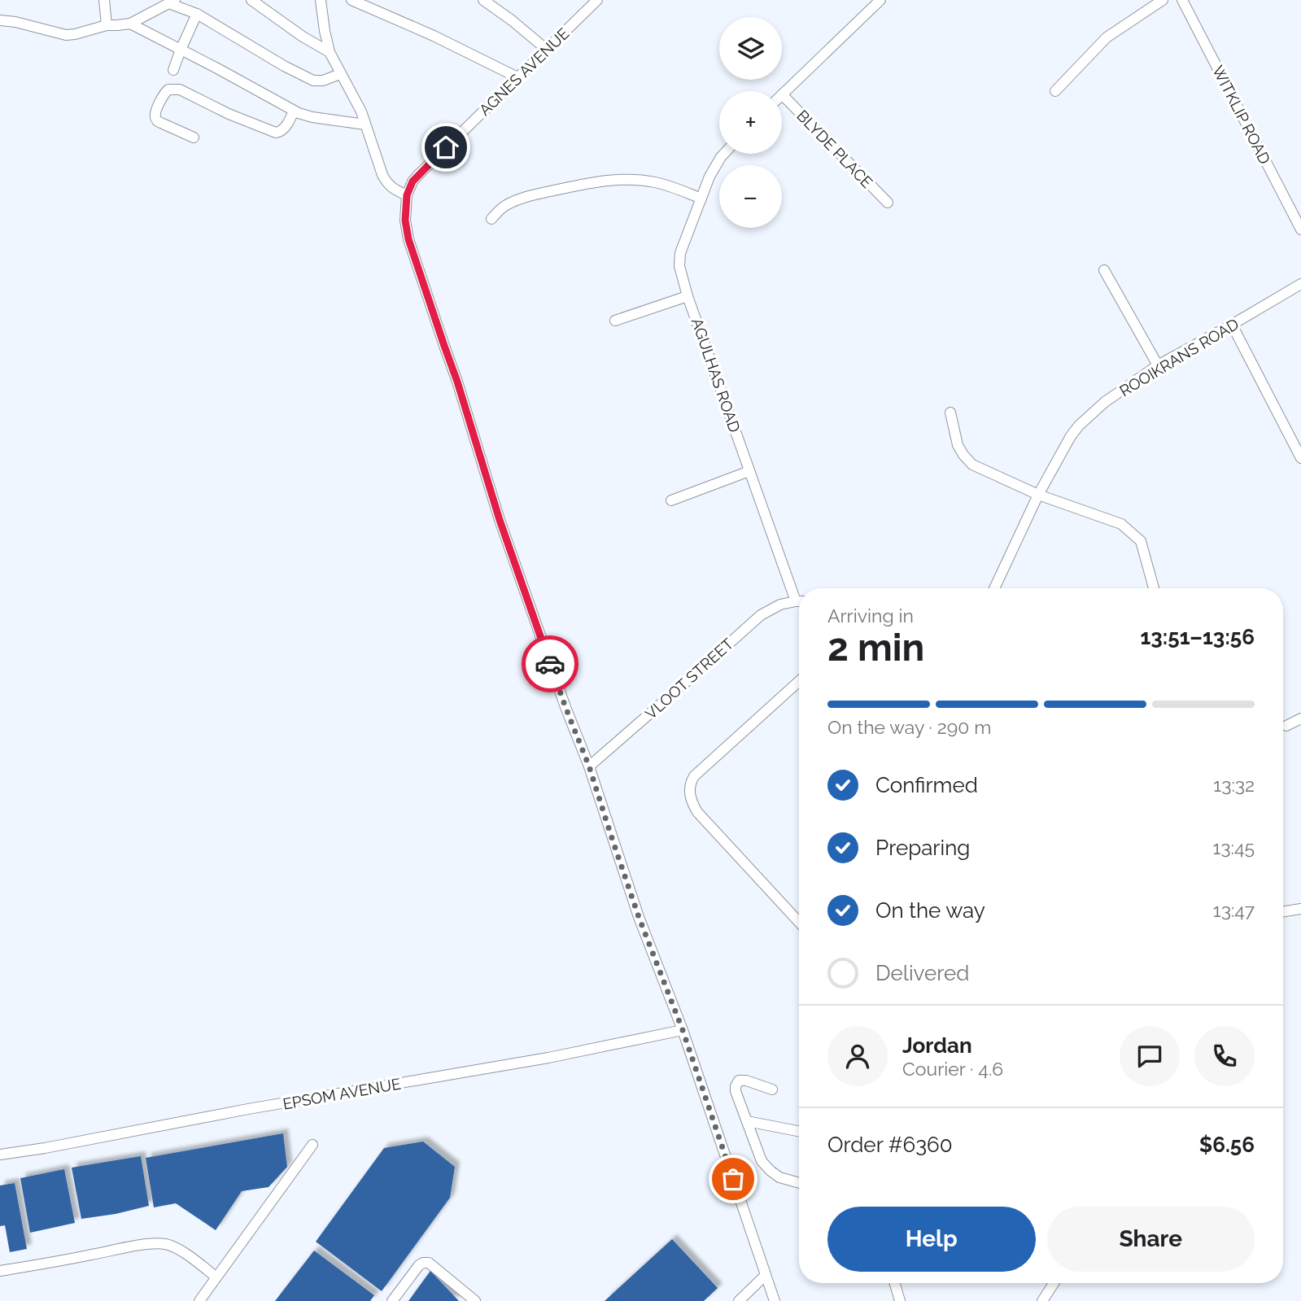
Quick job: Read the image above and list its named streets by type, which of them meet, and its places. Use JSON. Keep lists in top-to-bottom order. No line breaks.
{"streets":{"street":["AGNES AVENUE","WITKLIP ROAD","BLYDE PLACE","ROOIKRANS ROAD","AGULHAS ROAD","VLOOT STREET","EPSOM AVENUE"]},"page":{"map_buttons":["+","−"],"heading":["2 min","Arriving in","13:51–13:56"],"panel":["Jordan","Courier · 4.6","Order #6360","$6.56"],"bar":"On the way · 290 m","list":[["Confirmed","13:32"],["Preparing","13:45"],["On the way","13:47"],"Delivered"],"buttons":["Help","Share"]}}
